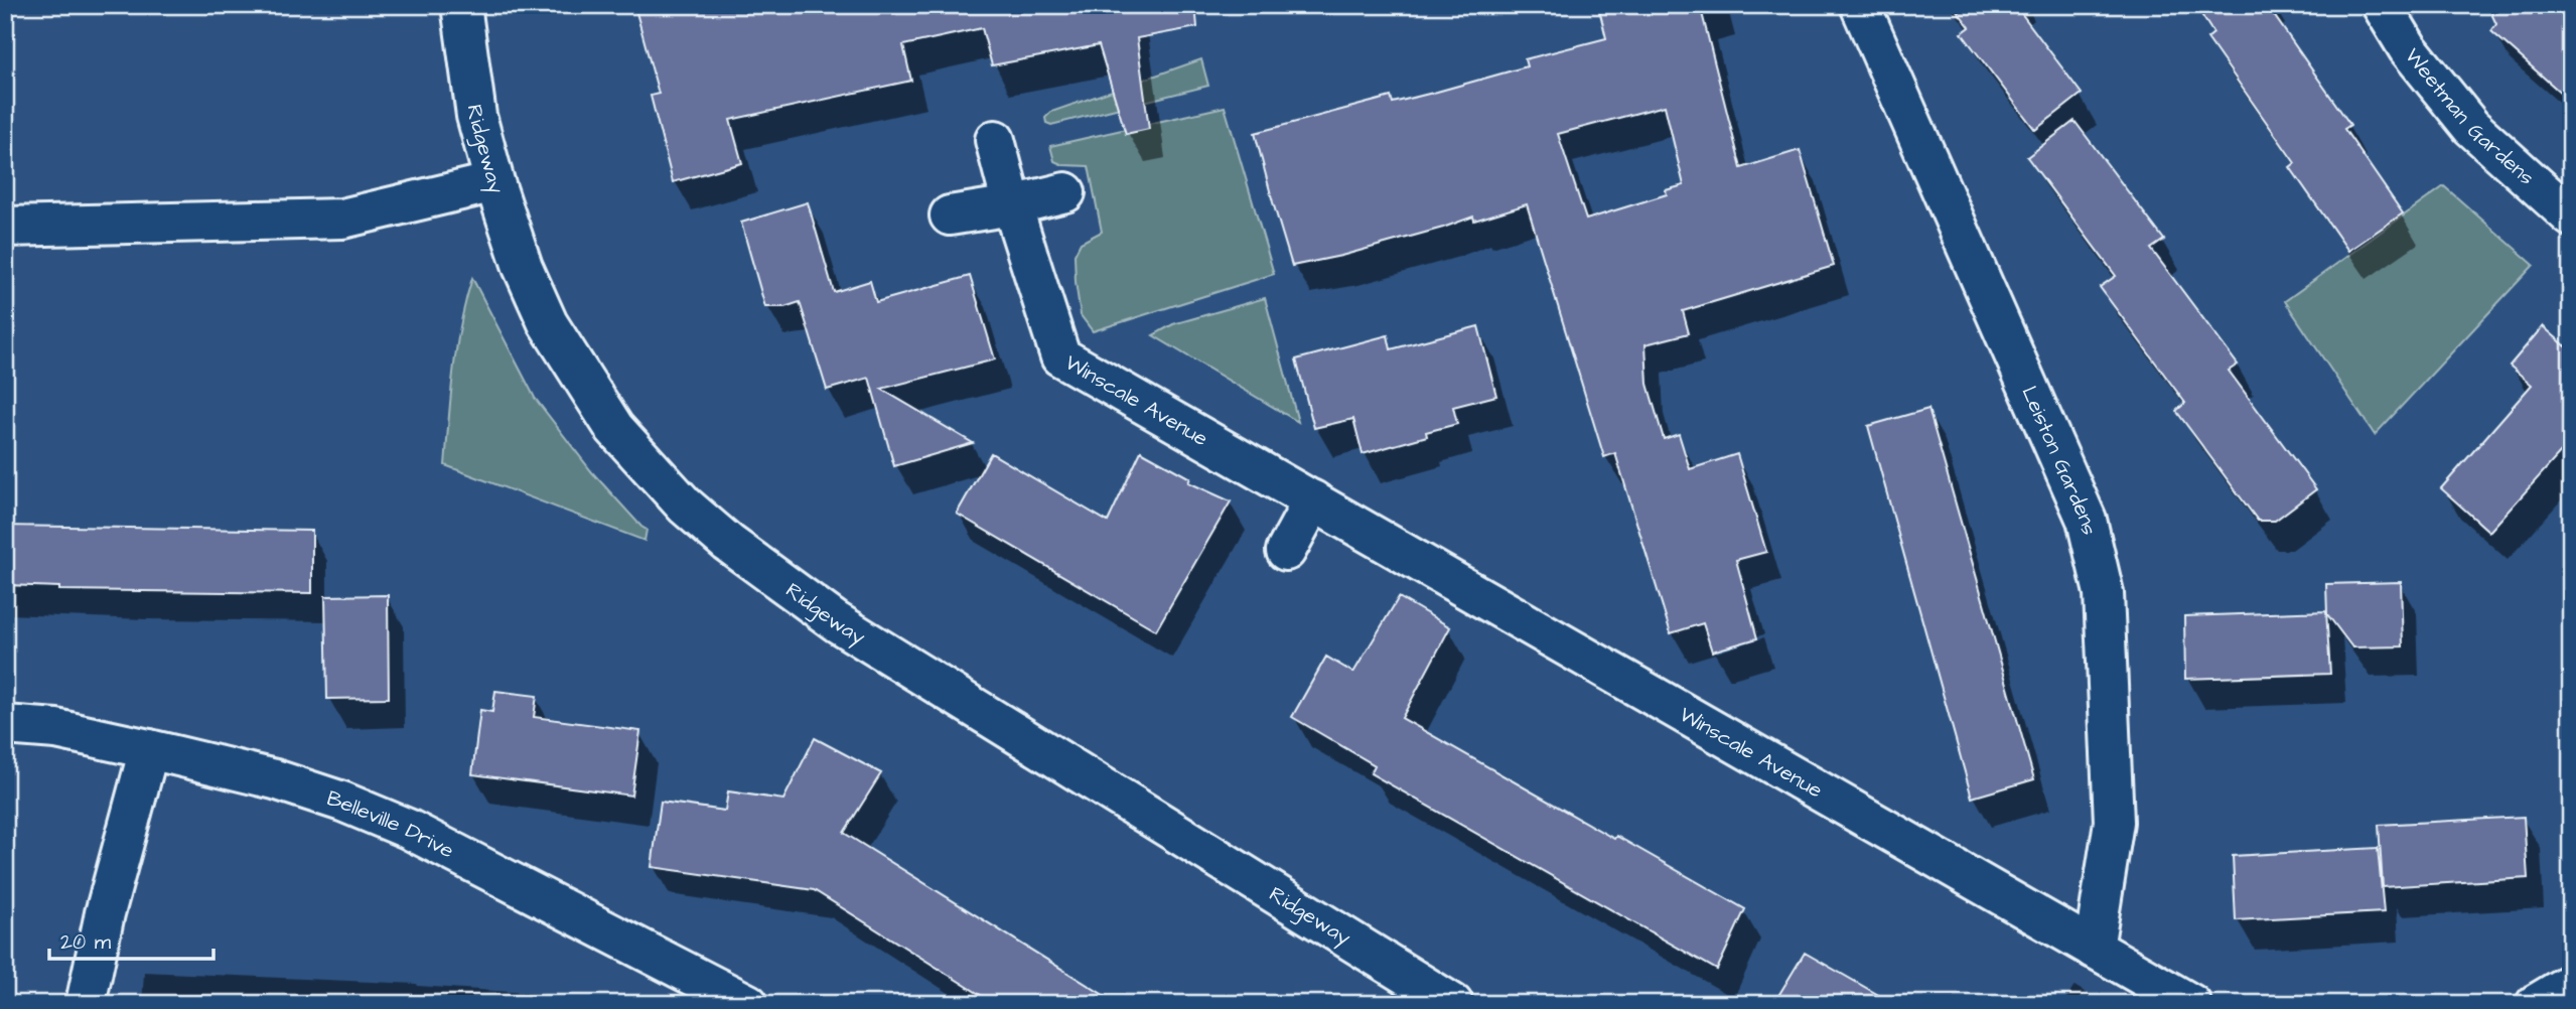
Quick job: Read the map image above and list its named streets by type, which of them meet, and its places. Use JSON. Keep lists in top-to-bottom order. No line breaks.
{"streets":{"street":["Weetman Gardens","Ridgeway","Winscale Avenue","Leiston Gardens","Belleville Drive"]},"crossings":[["Winscale Avenue","Leiston Gardens"]],"scale_bar":"20 m"}
